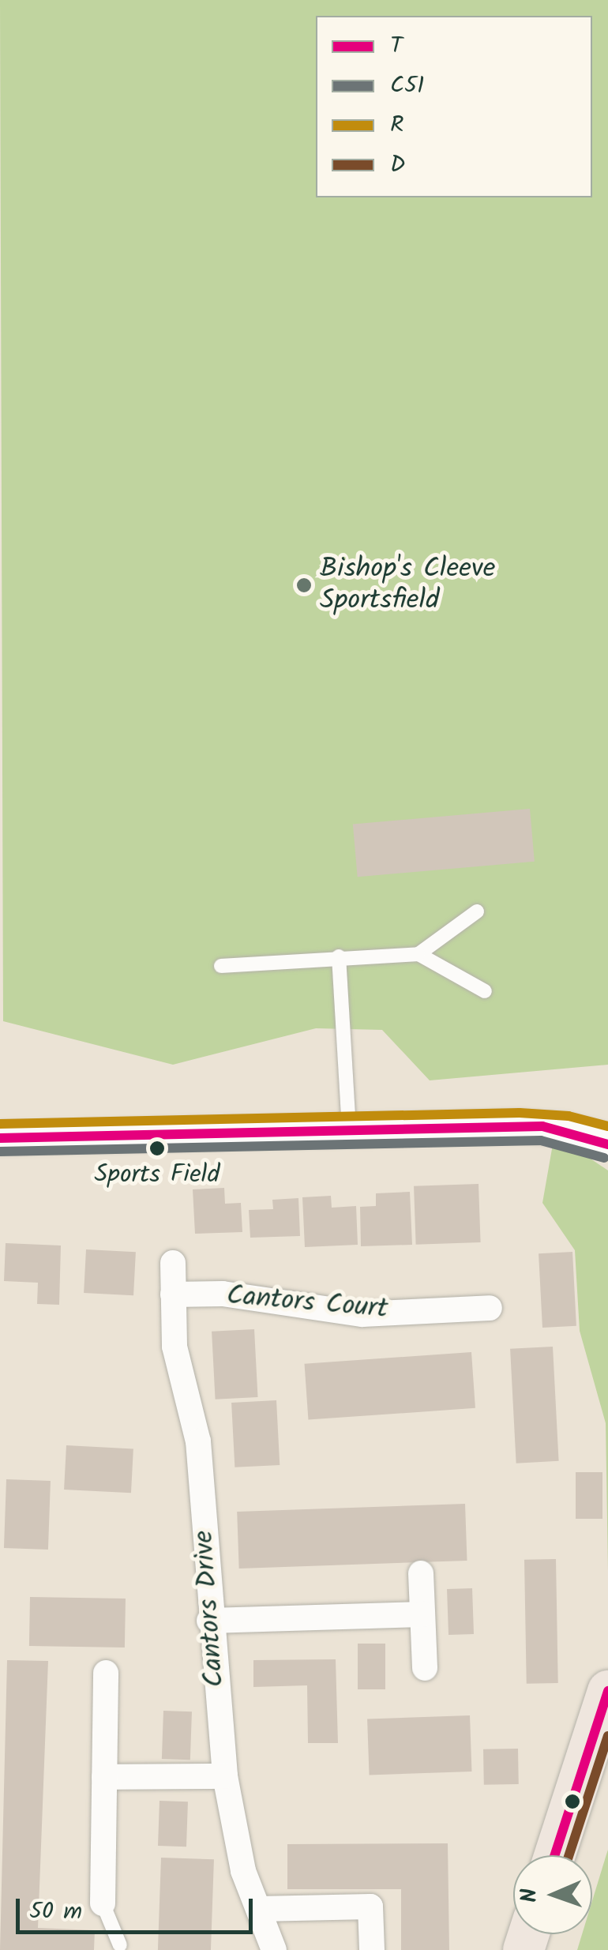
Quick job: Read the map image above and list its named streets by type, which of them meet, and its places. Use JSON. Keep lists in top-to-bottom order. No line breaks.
{"streets":{"street":["Cantors Court","Cantors Drive"]},"crossings":[["Cantors Court","Cantors Drive"]],"places":["Bishop's Cleeve Sportsfield","Sports Field"],"lines":["transit line R","transit line T","transit line C51","transit line D"],"legend":["T","C51","R","D"],"scale_bar":"50 m","north":"left"}
